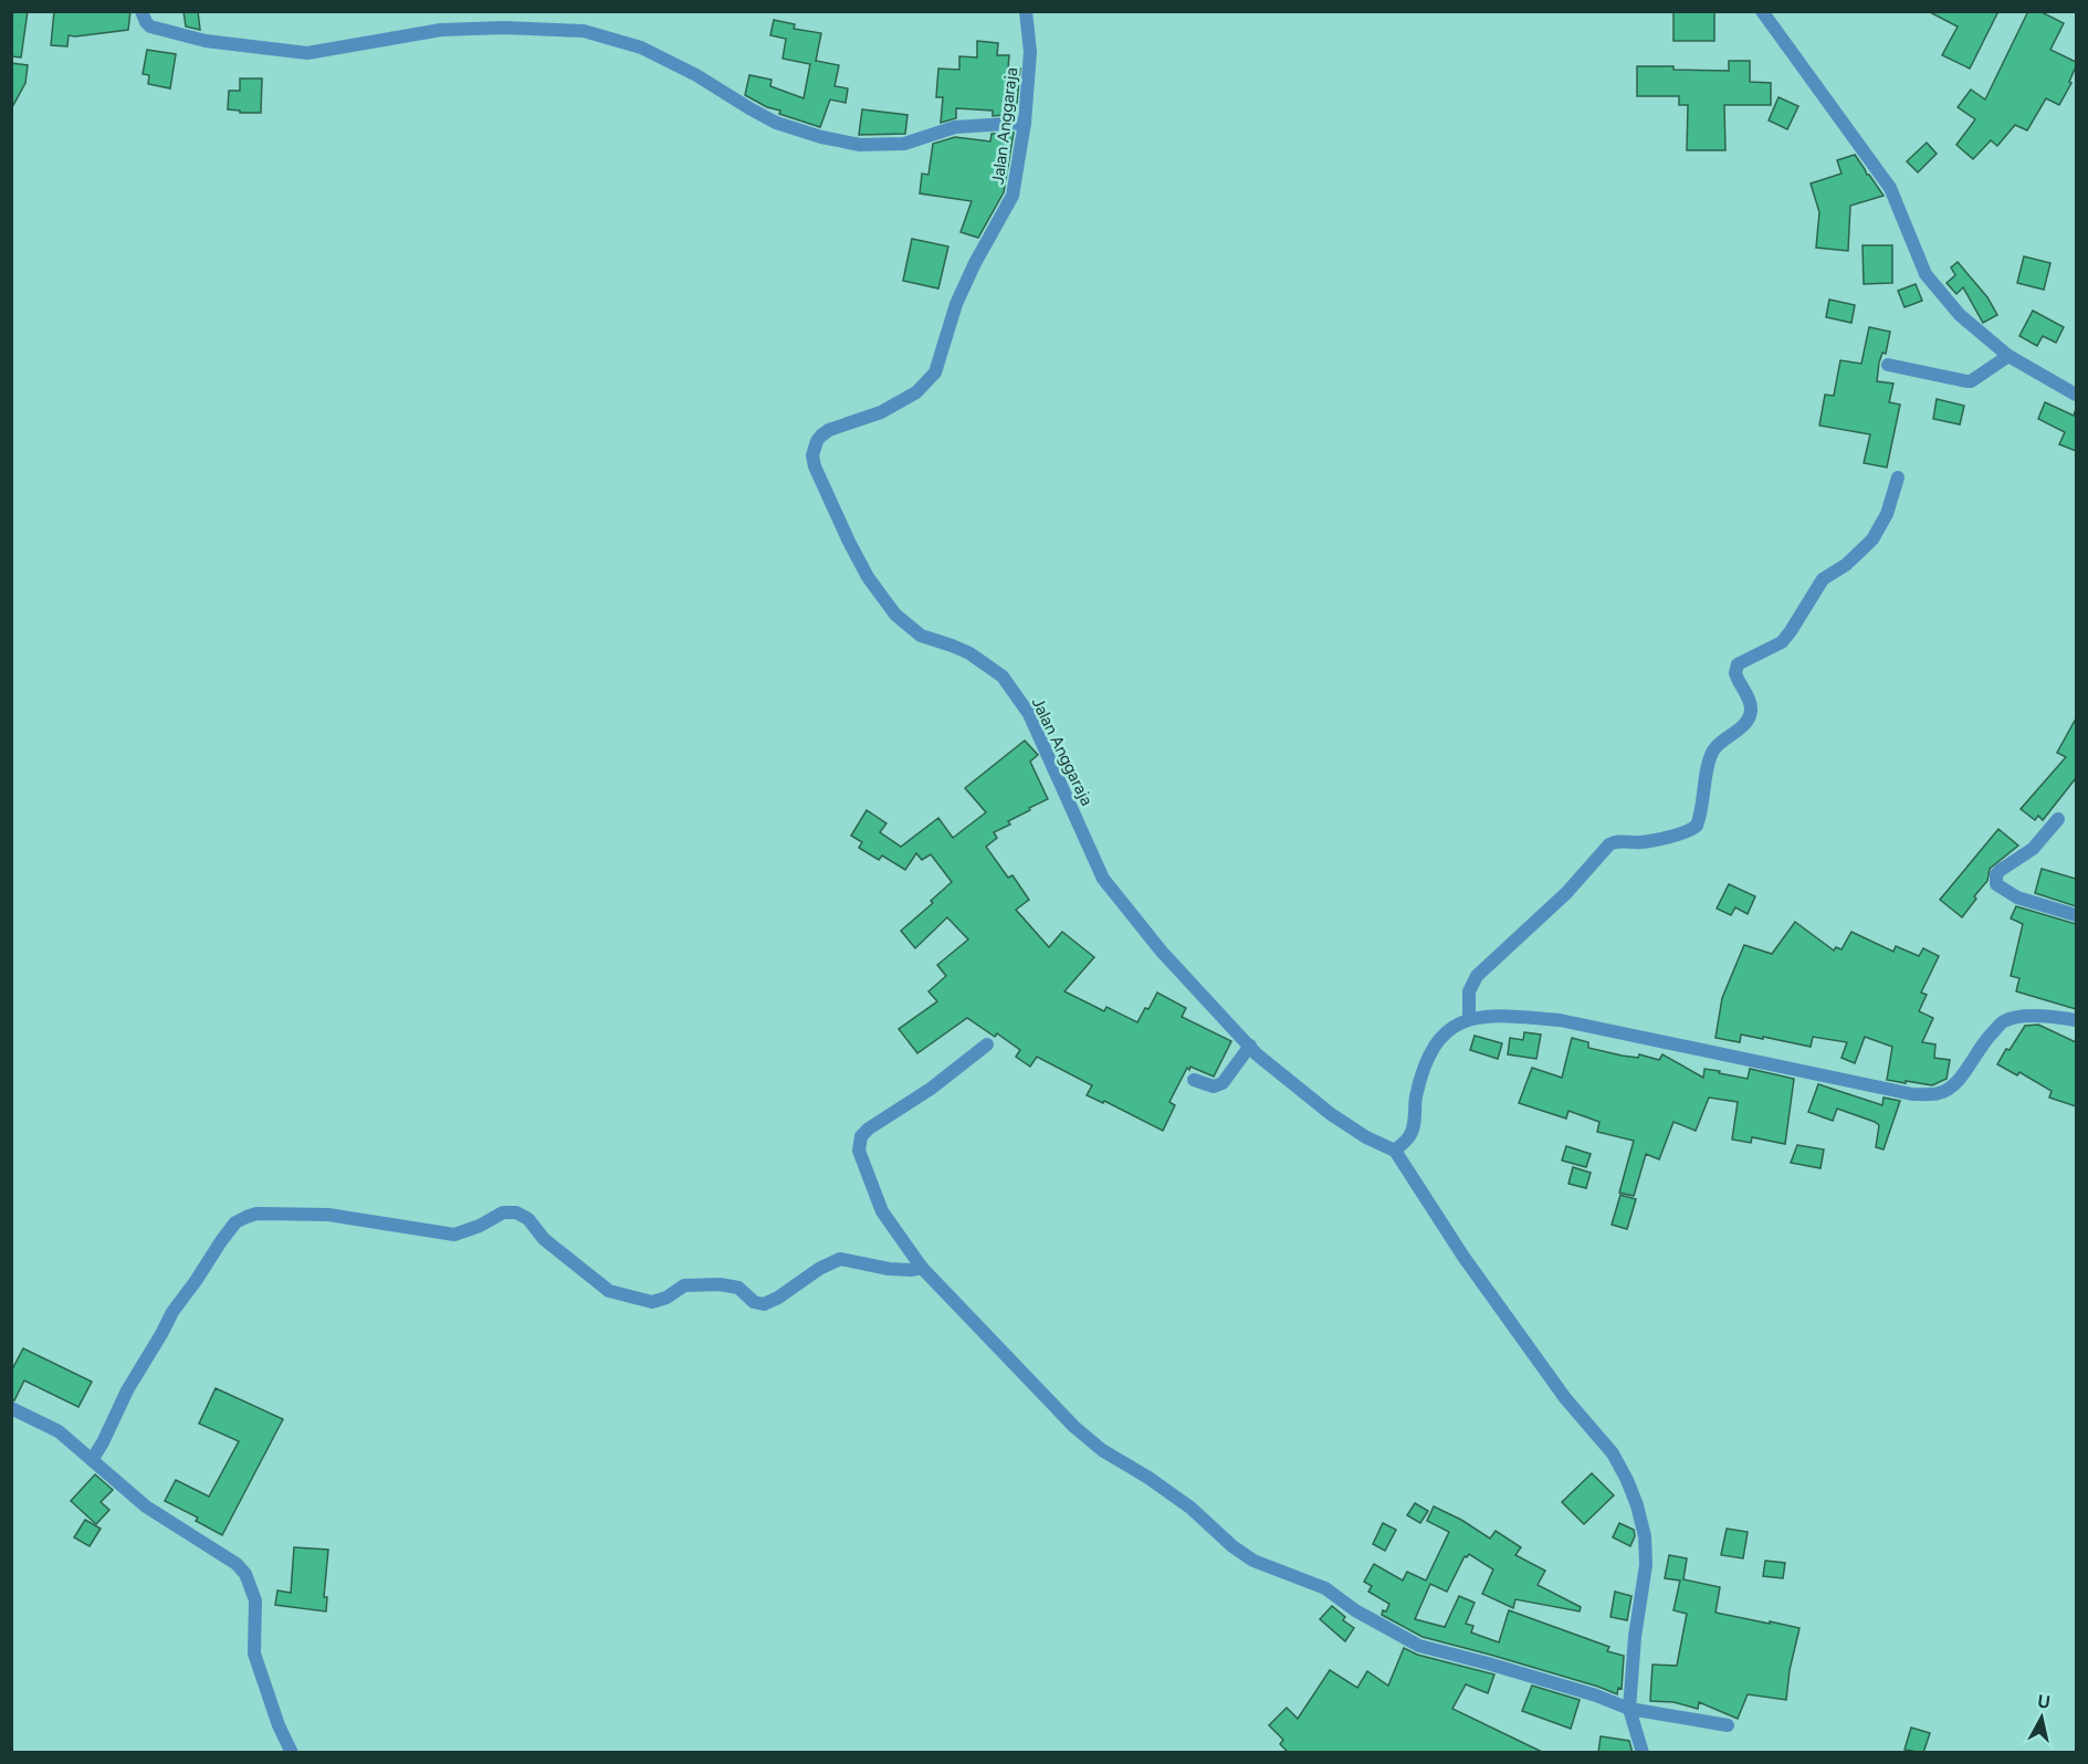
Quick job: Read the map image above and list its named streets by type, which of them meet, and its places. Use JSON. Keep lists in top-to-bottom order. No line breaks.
{"streets":{"street":["Jalan Anggaraja"]},"north":"top"}
